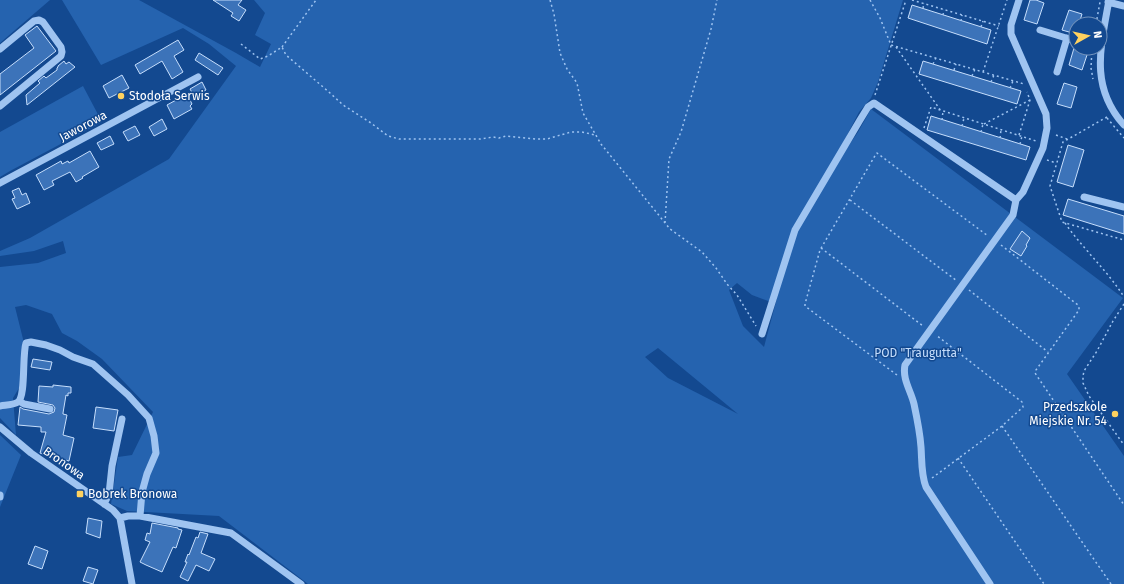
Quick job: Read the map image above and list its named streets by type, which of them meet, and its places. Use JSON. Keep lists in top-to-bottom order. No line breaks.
{"streets":{"street":["Jaworowa","Bronowa"]},"parks":["POD \"Traugutta\""],"places":{"other":["Stodoła Serwis","Przedszkole Miejskie Nr. 54"],"transit":["Bobrek Bronowa"]},"north":"right"}
